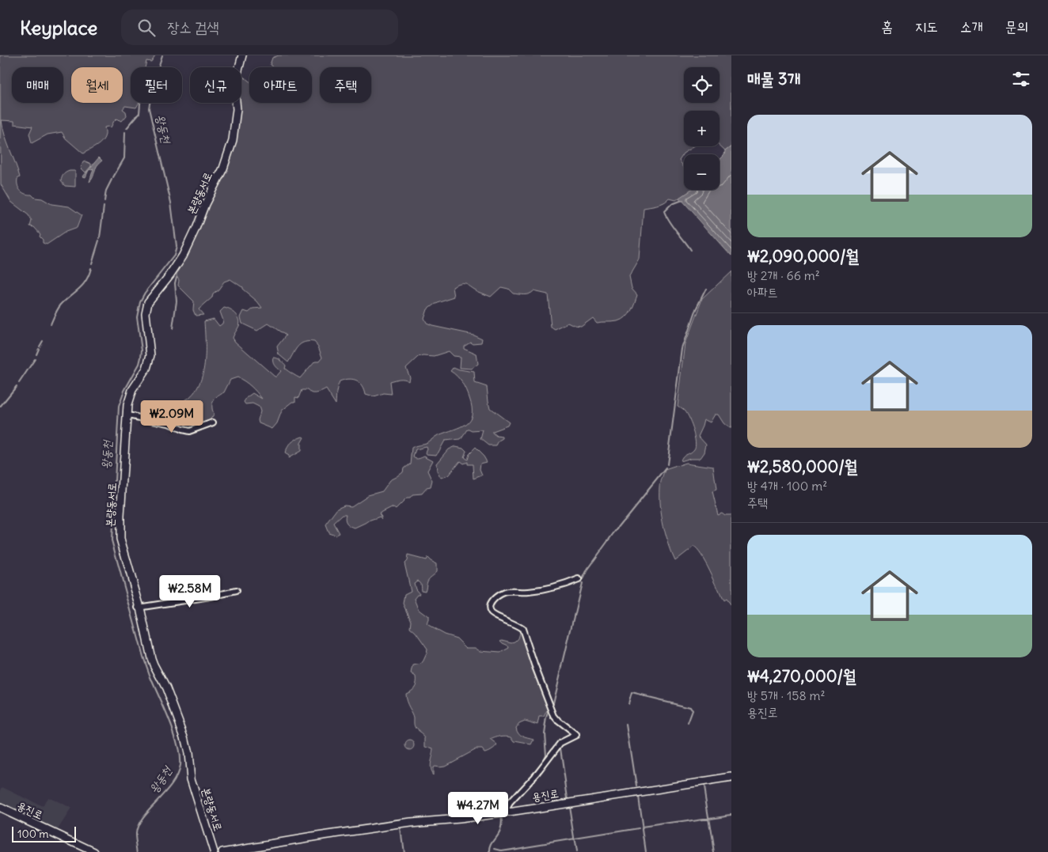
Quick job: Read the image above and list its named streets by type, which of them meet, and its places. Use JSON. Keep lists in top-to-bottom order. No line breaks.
{"streets":{"street":["본량동서로","용진로"]},"water":["왕동천"],"scale_bar":"100 m","page":{"header":"Keyplace","search":"장소 검색","nav":["홈","지도","소개","문의"],"heading":"매물 3개","map_buttons":["+","−"],"chip":["매매","월세","필터","신규","아파트","주택"],"list":[{"name":"₩2,090,000/월","note":"방 2개 · 66 m² · 아파트"},{"name":"₩2,580,000/월","note":"방 4개 · 100 m² · 주택"},{"name":"₩4,270,000/월","note":"방 5개 · 158 m² · 용진로"}],"price":["₩2.09M","₩2.58M","₩4.27M"],"scale":"100 m"}}
